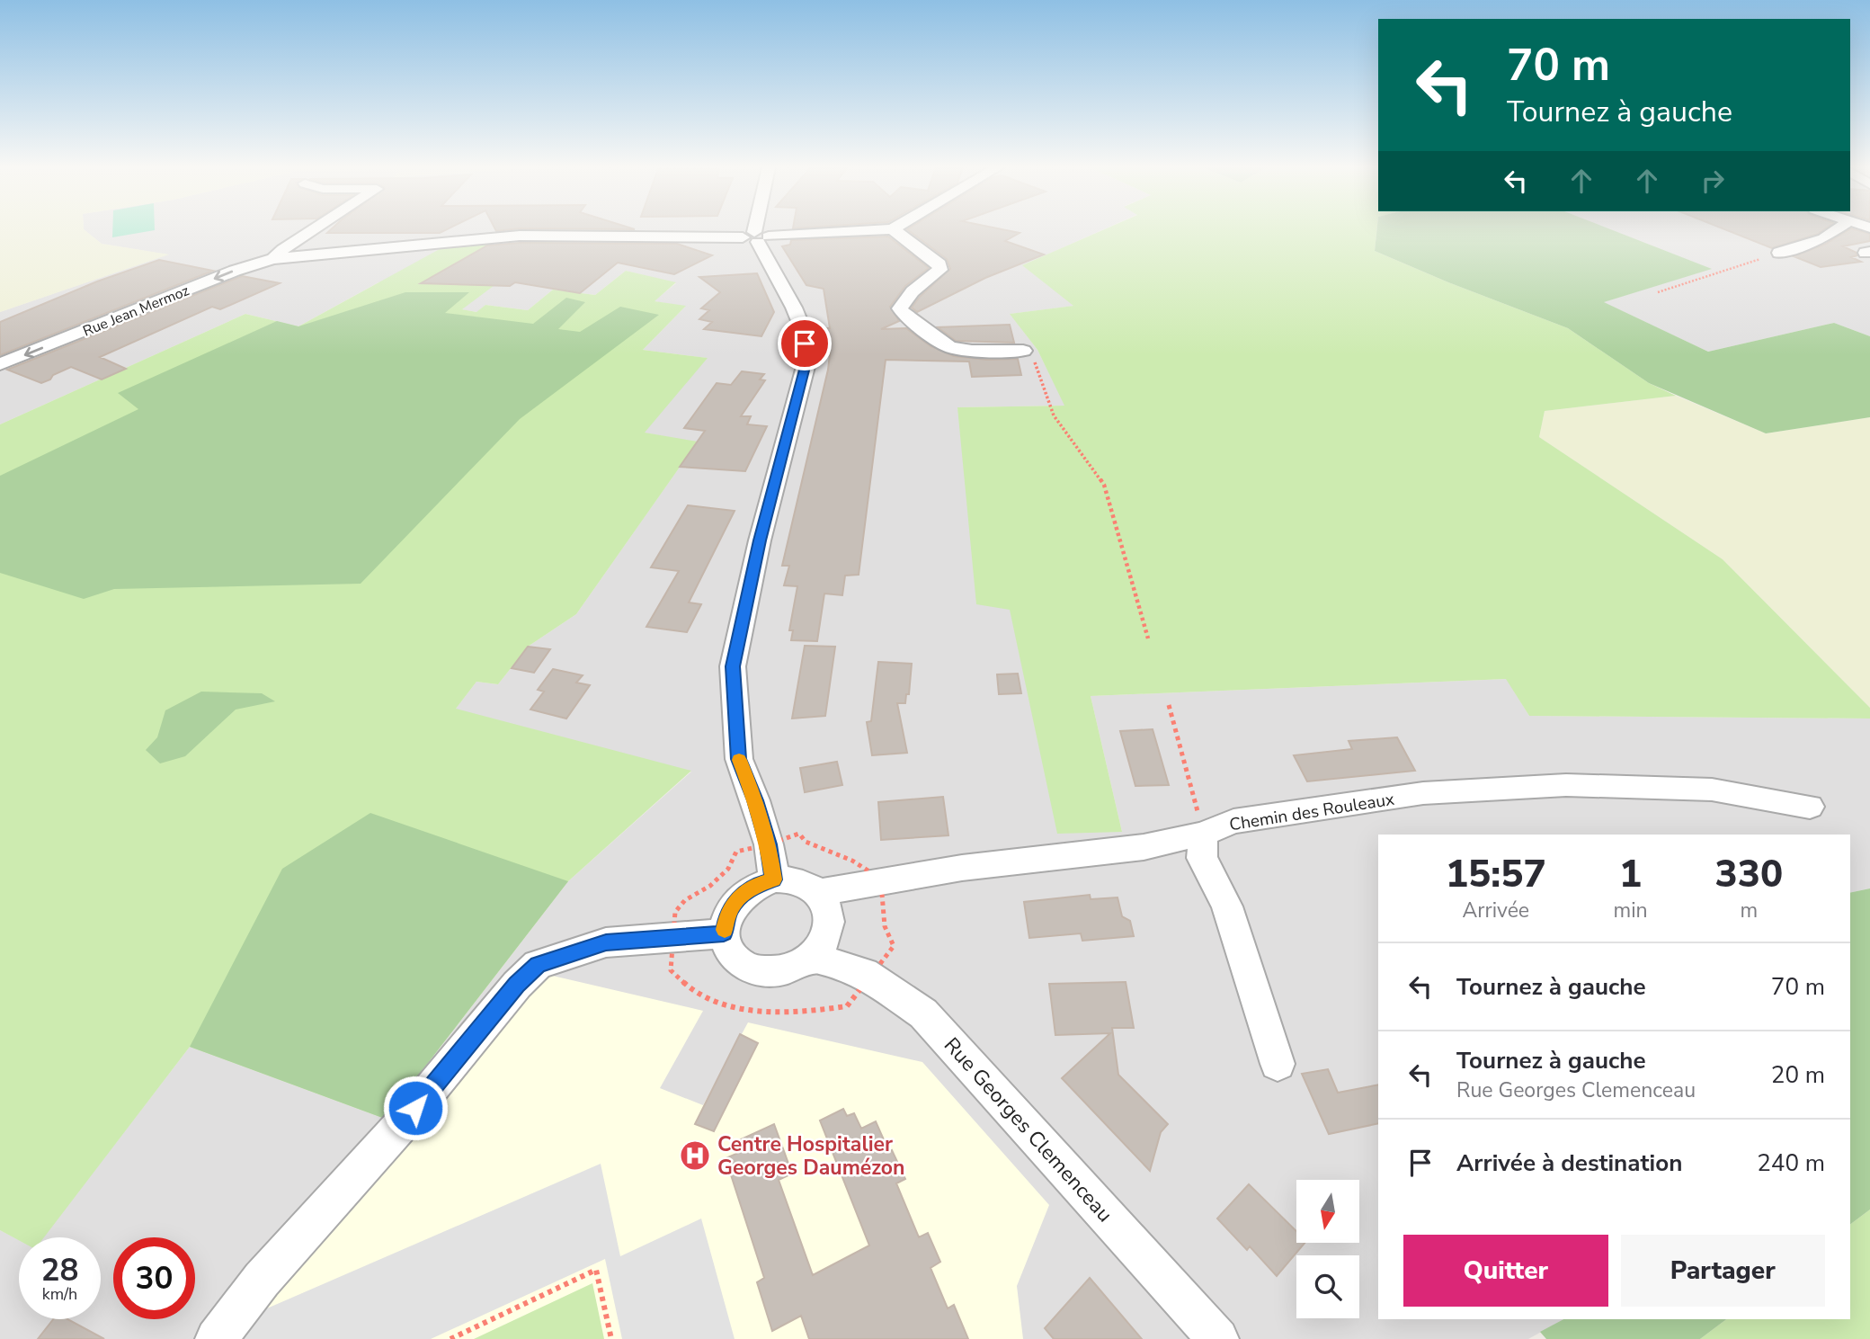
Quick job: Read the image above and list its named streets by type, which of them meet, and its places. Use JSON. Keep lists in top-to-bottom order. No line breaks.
{"streets":{"street":["Rue Jean Mermoz","Chemin des Rouleaux","Rue Georges Clemenceau"]},"crossings":[["Chemin des Rouleaux","Rue Georges Clemenceau"]],"places":{"hospital":["Centre Hospitalier Georges Daumézon"]},"north":"bottom","page":{"turn":["70 m","Tournez à gauche"],"eta":["15:57","Arrivée","1","min","330","m"],"list":[{"name":"Tournez à gauche","value":"70 m"},{"name":"Tournez à gauche","note":"Rue Georges Clemenceau","value":"20 m"},{"name":"Arrivée à destination","value":"240 m"}],"buttons":["Quitter","Partager"],"speed":"28 km/h","limit":"30"}}
